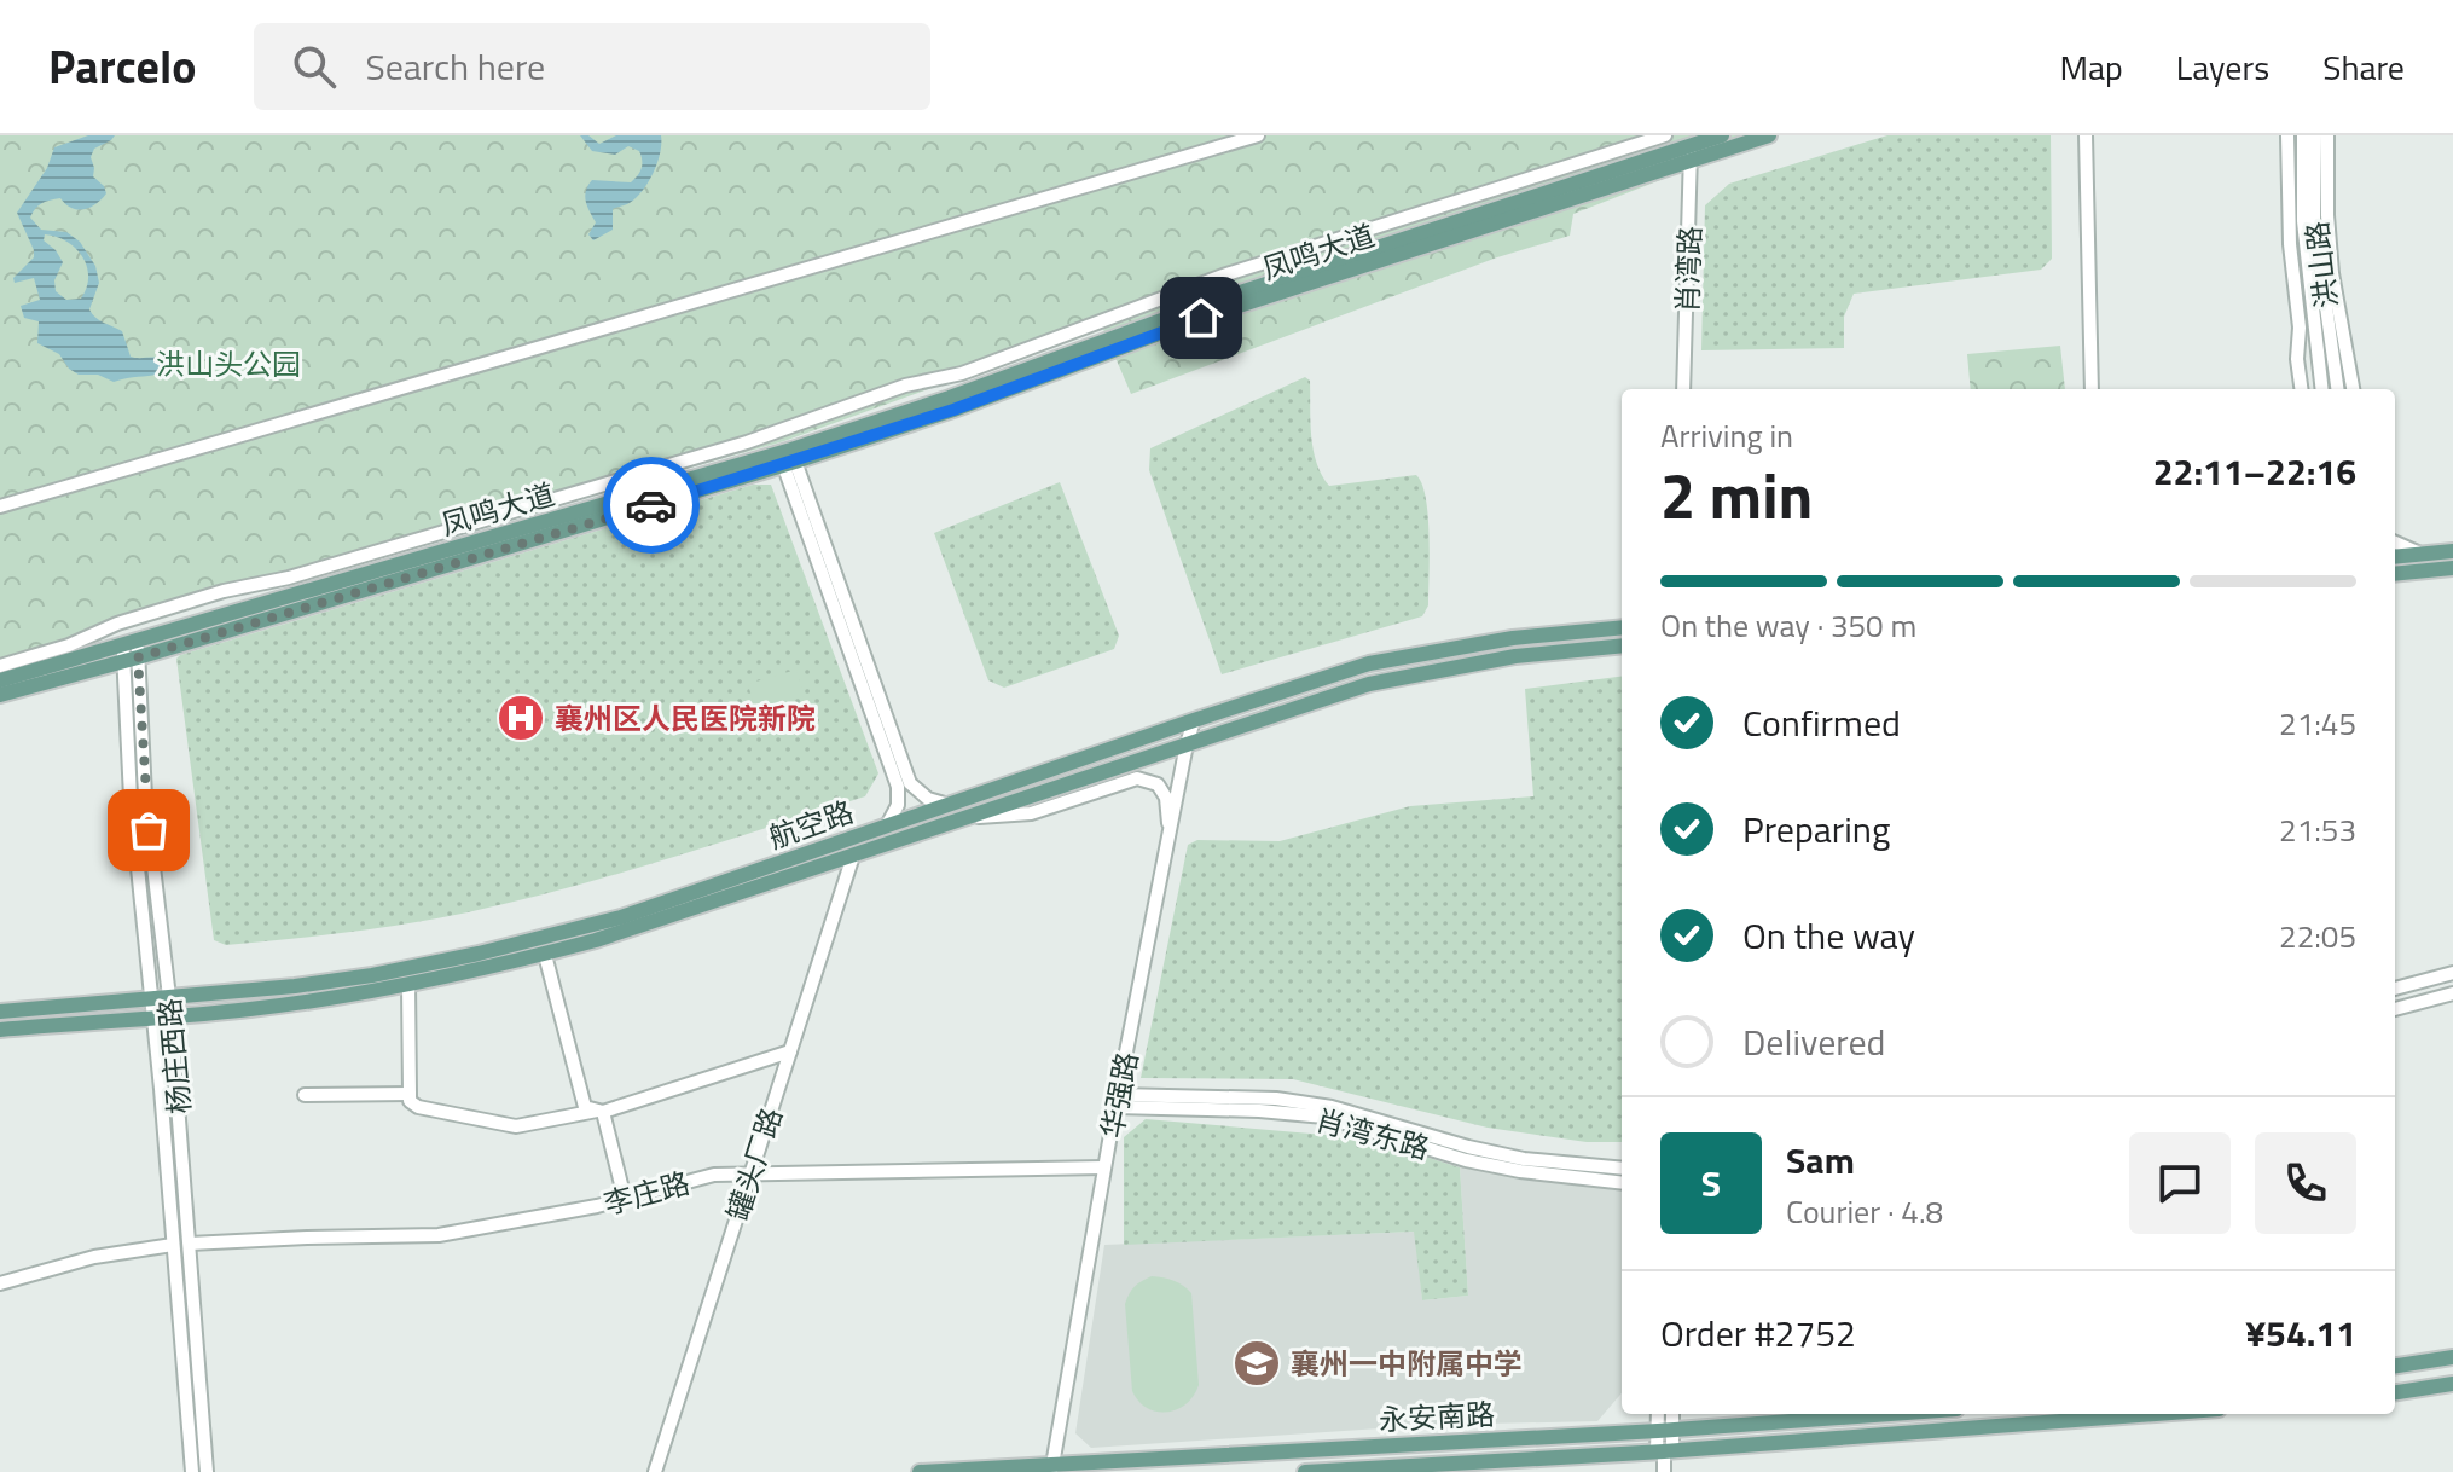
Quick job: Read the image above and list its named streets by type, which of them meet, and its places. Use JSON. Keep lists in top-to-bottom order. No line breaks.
{"streets":{"main road":["凤鸣大道","航空路","永安南路"],"street":["洪山路","肖湾路","杨庄西路","华强路","肖湾东路","罐头厂路","李庄路"]},"crossings":[["凤鸣大道","肖湾路"],["凤鸣大道","杨庄西路"],["航空路","杨庄西路"],["航空路","华强路"],["航空路","罐头厂路"],["杨庄西路","李庄路"],["华强路","肖湾东路"],["华强路","李庄路"],["华强路","永安南路"],["罐头厂路","李庄路"]],"parks":["洪山头公园"],"places":{"hospital":["襄州区人民医院新院"],"school or university":["襄州一中附属中学"]},"page":{"header":"Parcelo","search":"Search here","nav":["Map","Layers","Share"],"heading":["2 min","Arriving in","22:11–22:16"],"panel":["Sam","Courier · 4.8","Order #2752","¥54.11"],"bar":"On the way · 350 m","list":[["Confirmed","21:45"],["Preparing","21:53"],["On the way","22:05"],"Delivered"],"round":"S"}}
